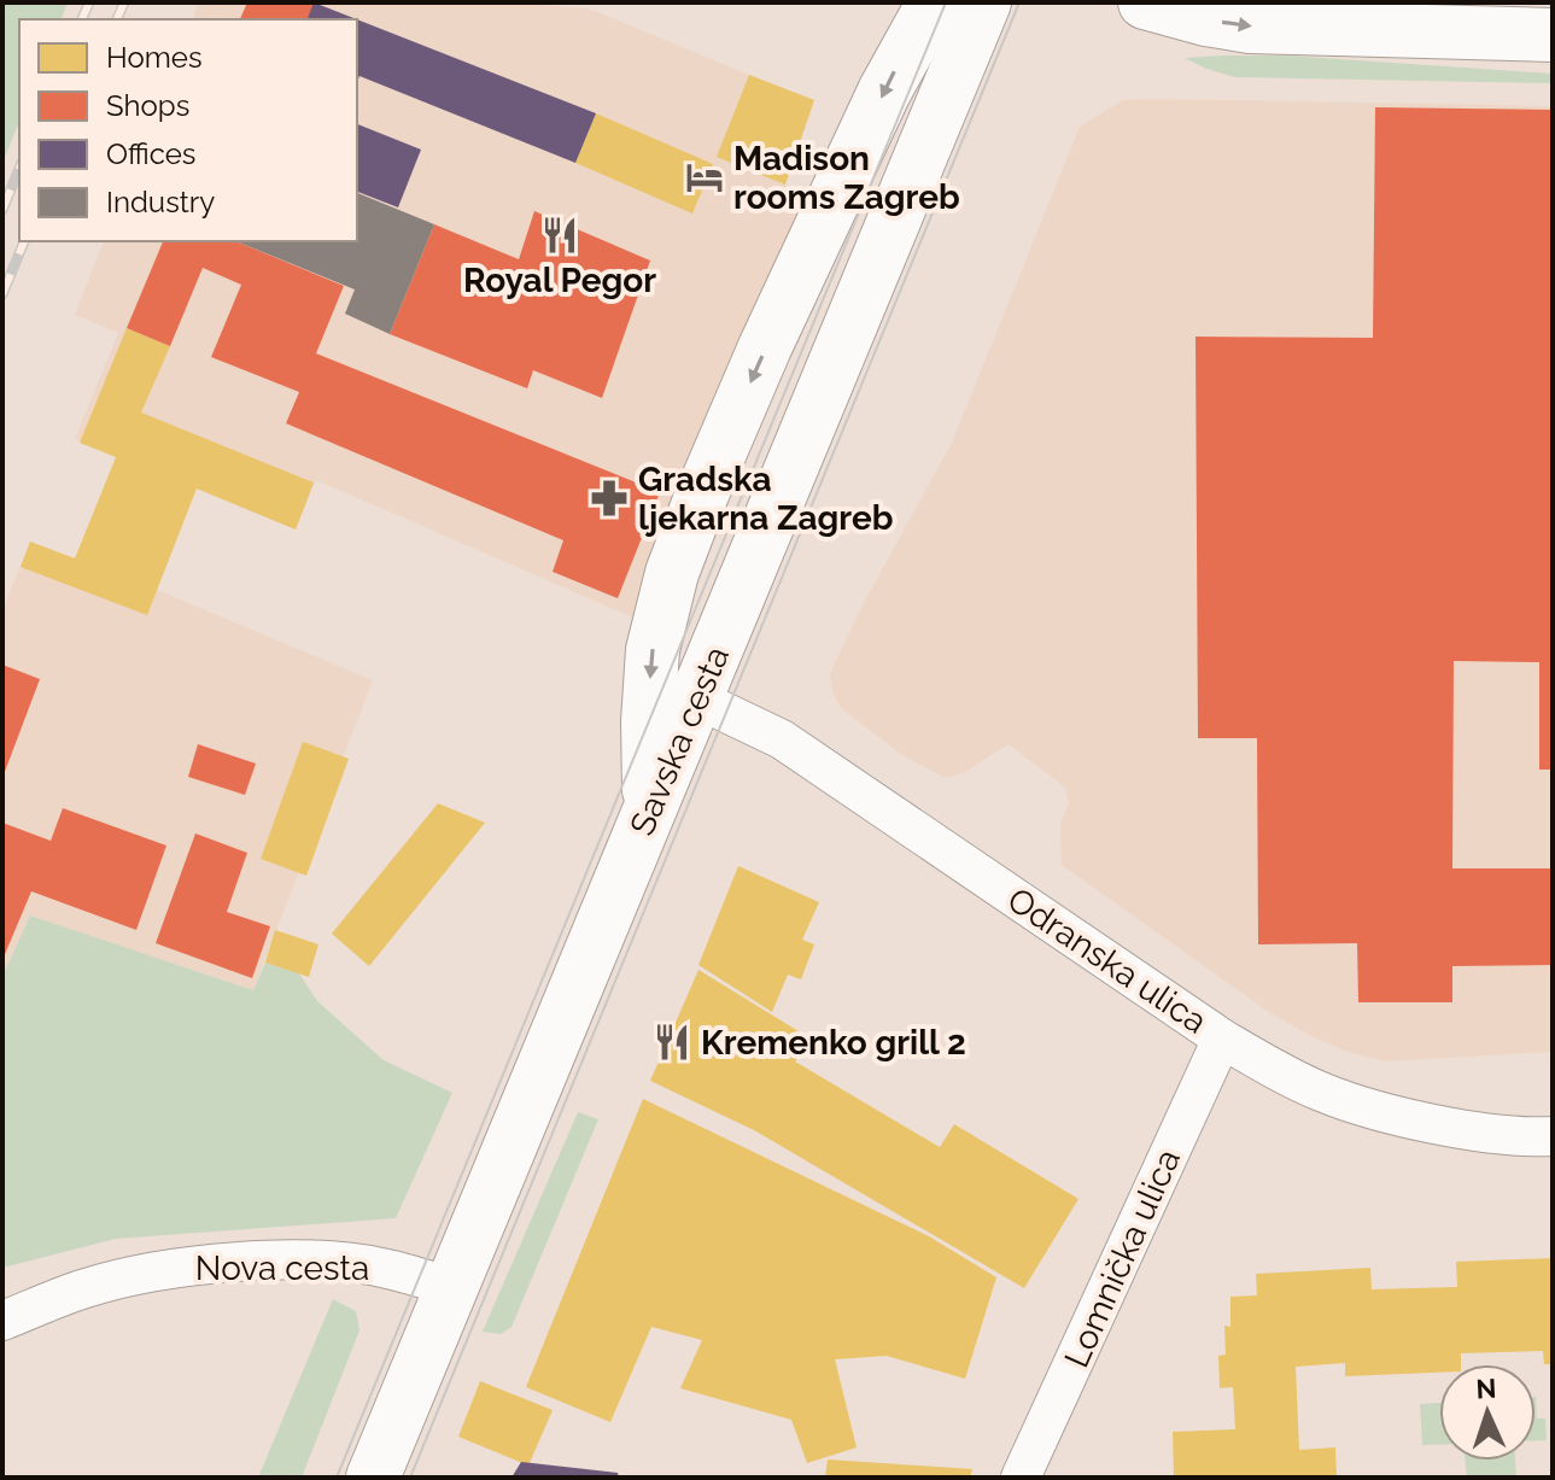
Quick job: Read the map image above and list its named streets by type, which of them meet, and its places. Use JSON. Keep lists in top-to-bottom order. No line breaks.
{"streets":{"main road":["Savska cesta"],"street":["Odranska ulica","Lomnička ulica","Nova cesta"]},"crossings":[["Savska cesta","Odranska ulica"],["Savska cesta","Nova cesta"],["Odranska ulica","Lomnička ulica"]],"places":{"hotel":["Madison rooms Zagreb"],"restaurant":["Royal Pegor","Kremenko grill 2"],"pharmacy":["Gradska ljekarna Zagreb"]},"legend":["Homes","Shops","Offices","Industry"],"north":"top"}
